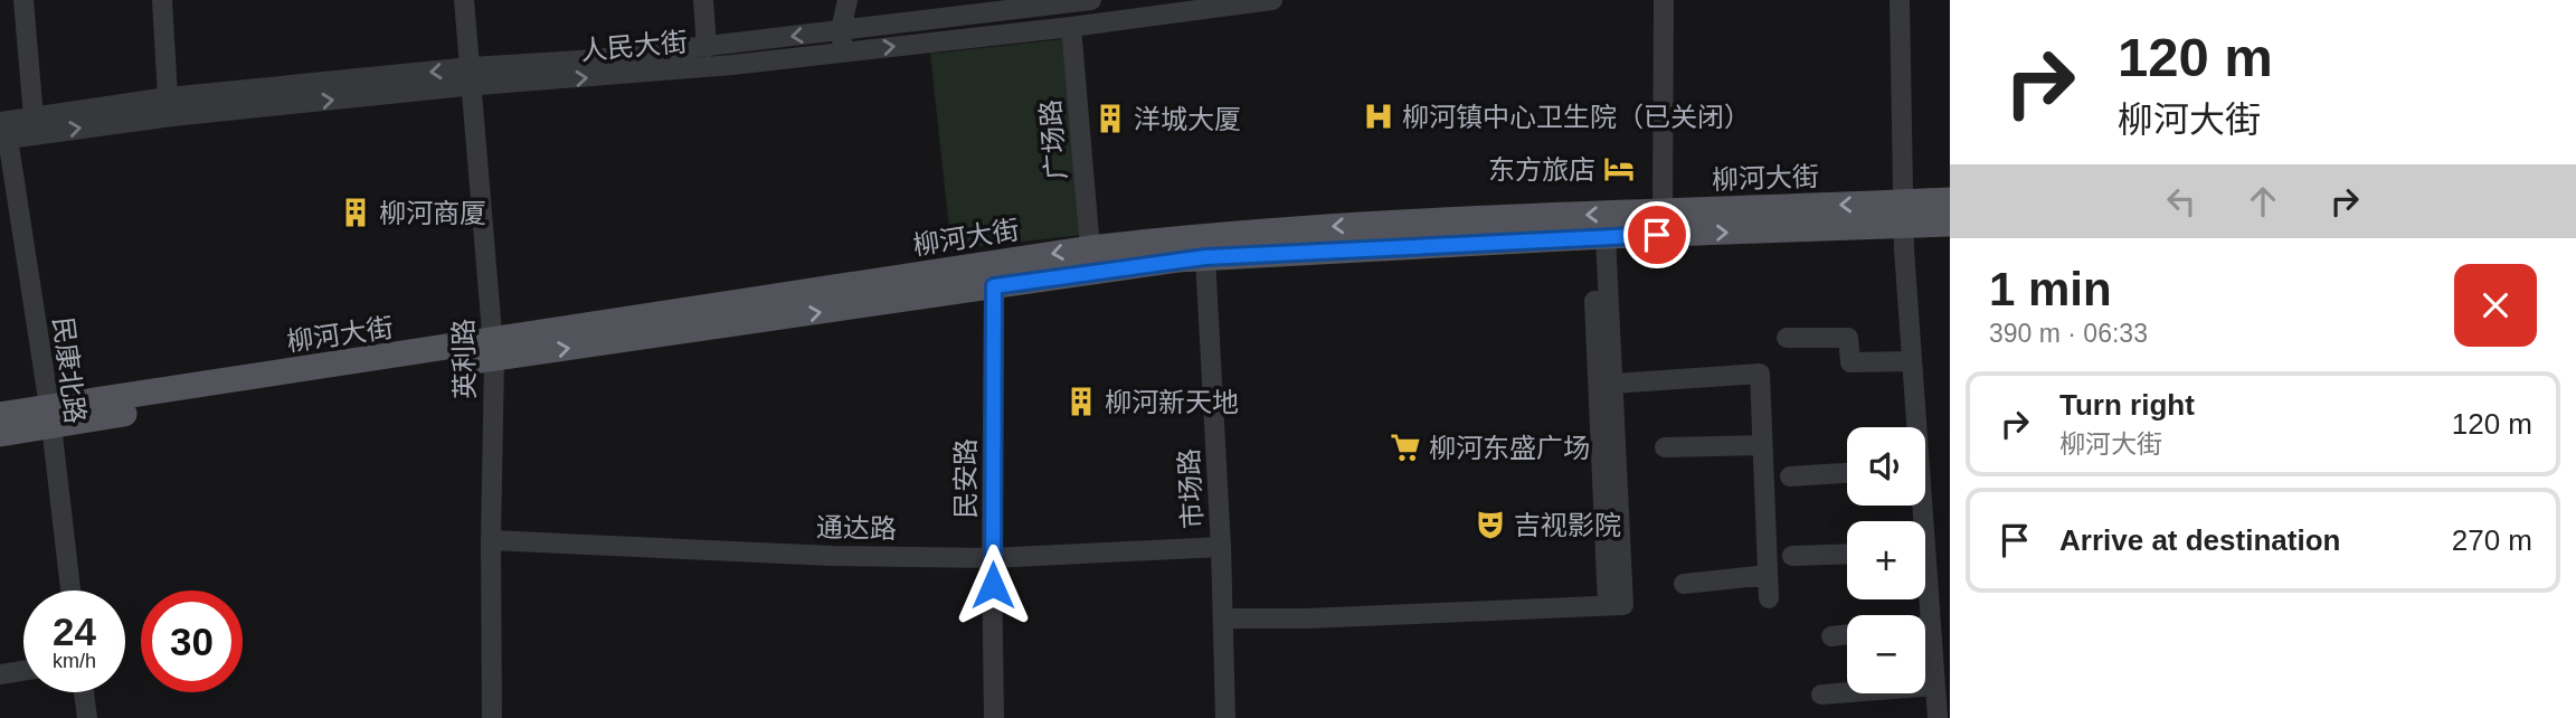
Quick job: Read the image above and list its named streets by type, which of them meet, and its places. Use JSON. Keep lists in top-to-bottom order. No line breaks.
{"streets":{"main road":["柳河大街"],"street":["人民大街","广场路","英利路","民康北路","民安路","市场路","通达路"]},"crossings":[["人民大街","广场路"],["人民大街","英利路"],["人民大街","民康北路"],["广场路","柳河大街"],["柳河大街","英利路"],["柳河大街","民康北路"],["柳河大街","民安路"],["柳河大街","市场路"],["英利路","通达路"],["民安路","通达路"],["市场路","通达路"]],"places":{"hospital":["柳河镇中心卫生院（已关闭）"],"building":["洋城大厦","柳河商厦","柳河新天地"],"hotel":["东方旅店"],"supermarket":["柳河东盛广场"],"theatre":["吉视影院"]},"page":{"turn":["120 m","柳河大街"],"heading":["1 min","390 m · 06:33"],"list":[{"name":"Turn right","note":"柳河大街","value":"120 m"},{"name":"Arrive at destination","value":"270 m"}],"map_buttons":["+","−"],"speed":"24 km/h","limit":"30"}}
